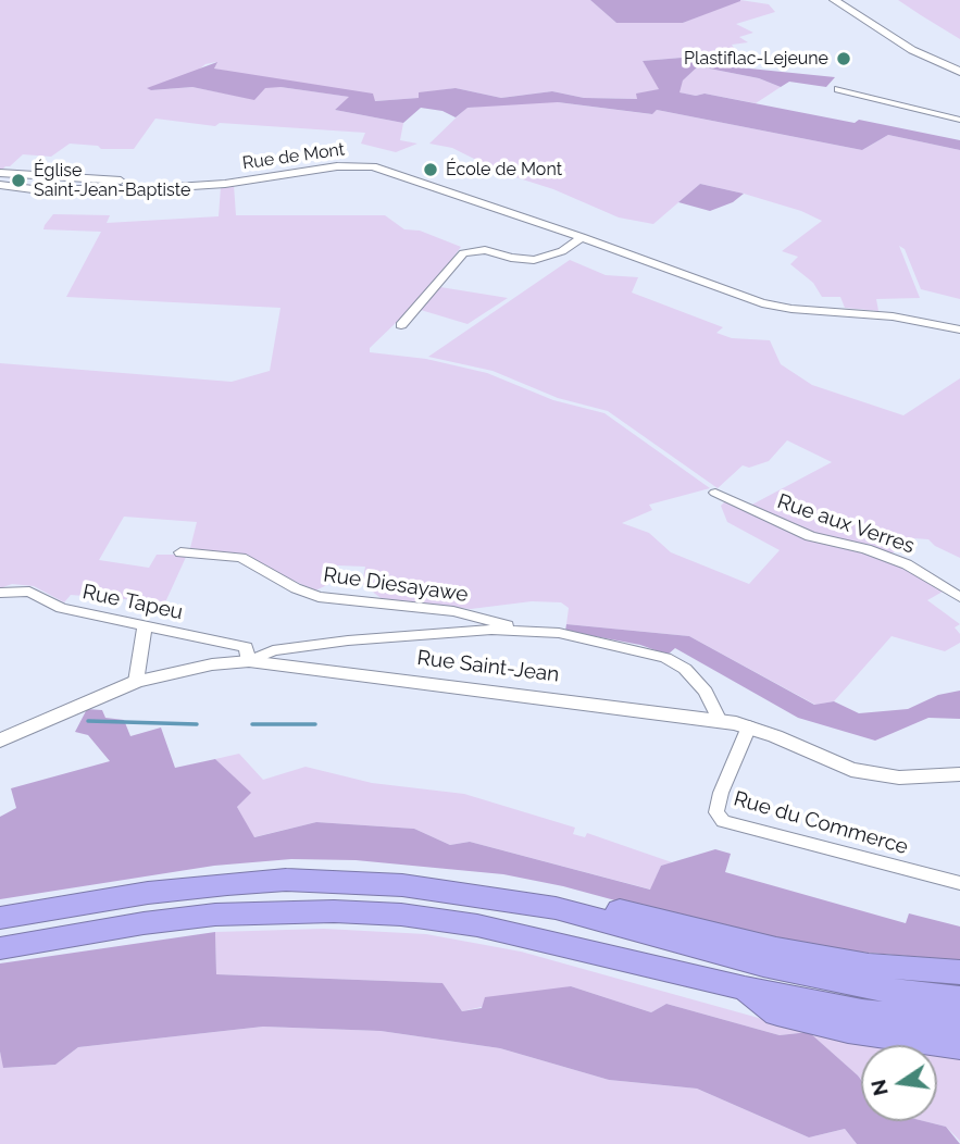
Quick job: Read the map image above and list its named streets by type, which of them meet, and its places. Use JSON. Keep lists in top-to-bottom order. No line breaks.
{"streets":{"street":["Rue de Mont","Rue aux Verres","Rue Diesayawe","Rue Tapeu","Rue Saint-Jean","Rue du Commerce"]},"crossings":[["Rue Diesayawe","Rue Tapeu"],["Rue Diesayawe","Rue Saint-Jean"],["Rue Tapeu","Rue Saint-Jean"],["Rue Saint-Jean","Rue du Commerce"]],"places":["Plastiflac-Lejeune","École de Mont","Église Saint-Jean-Baptiste"],"north":"left"}
